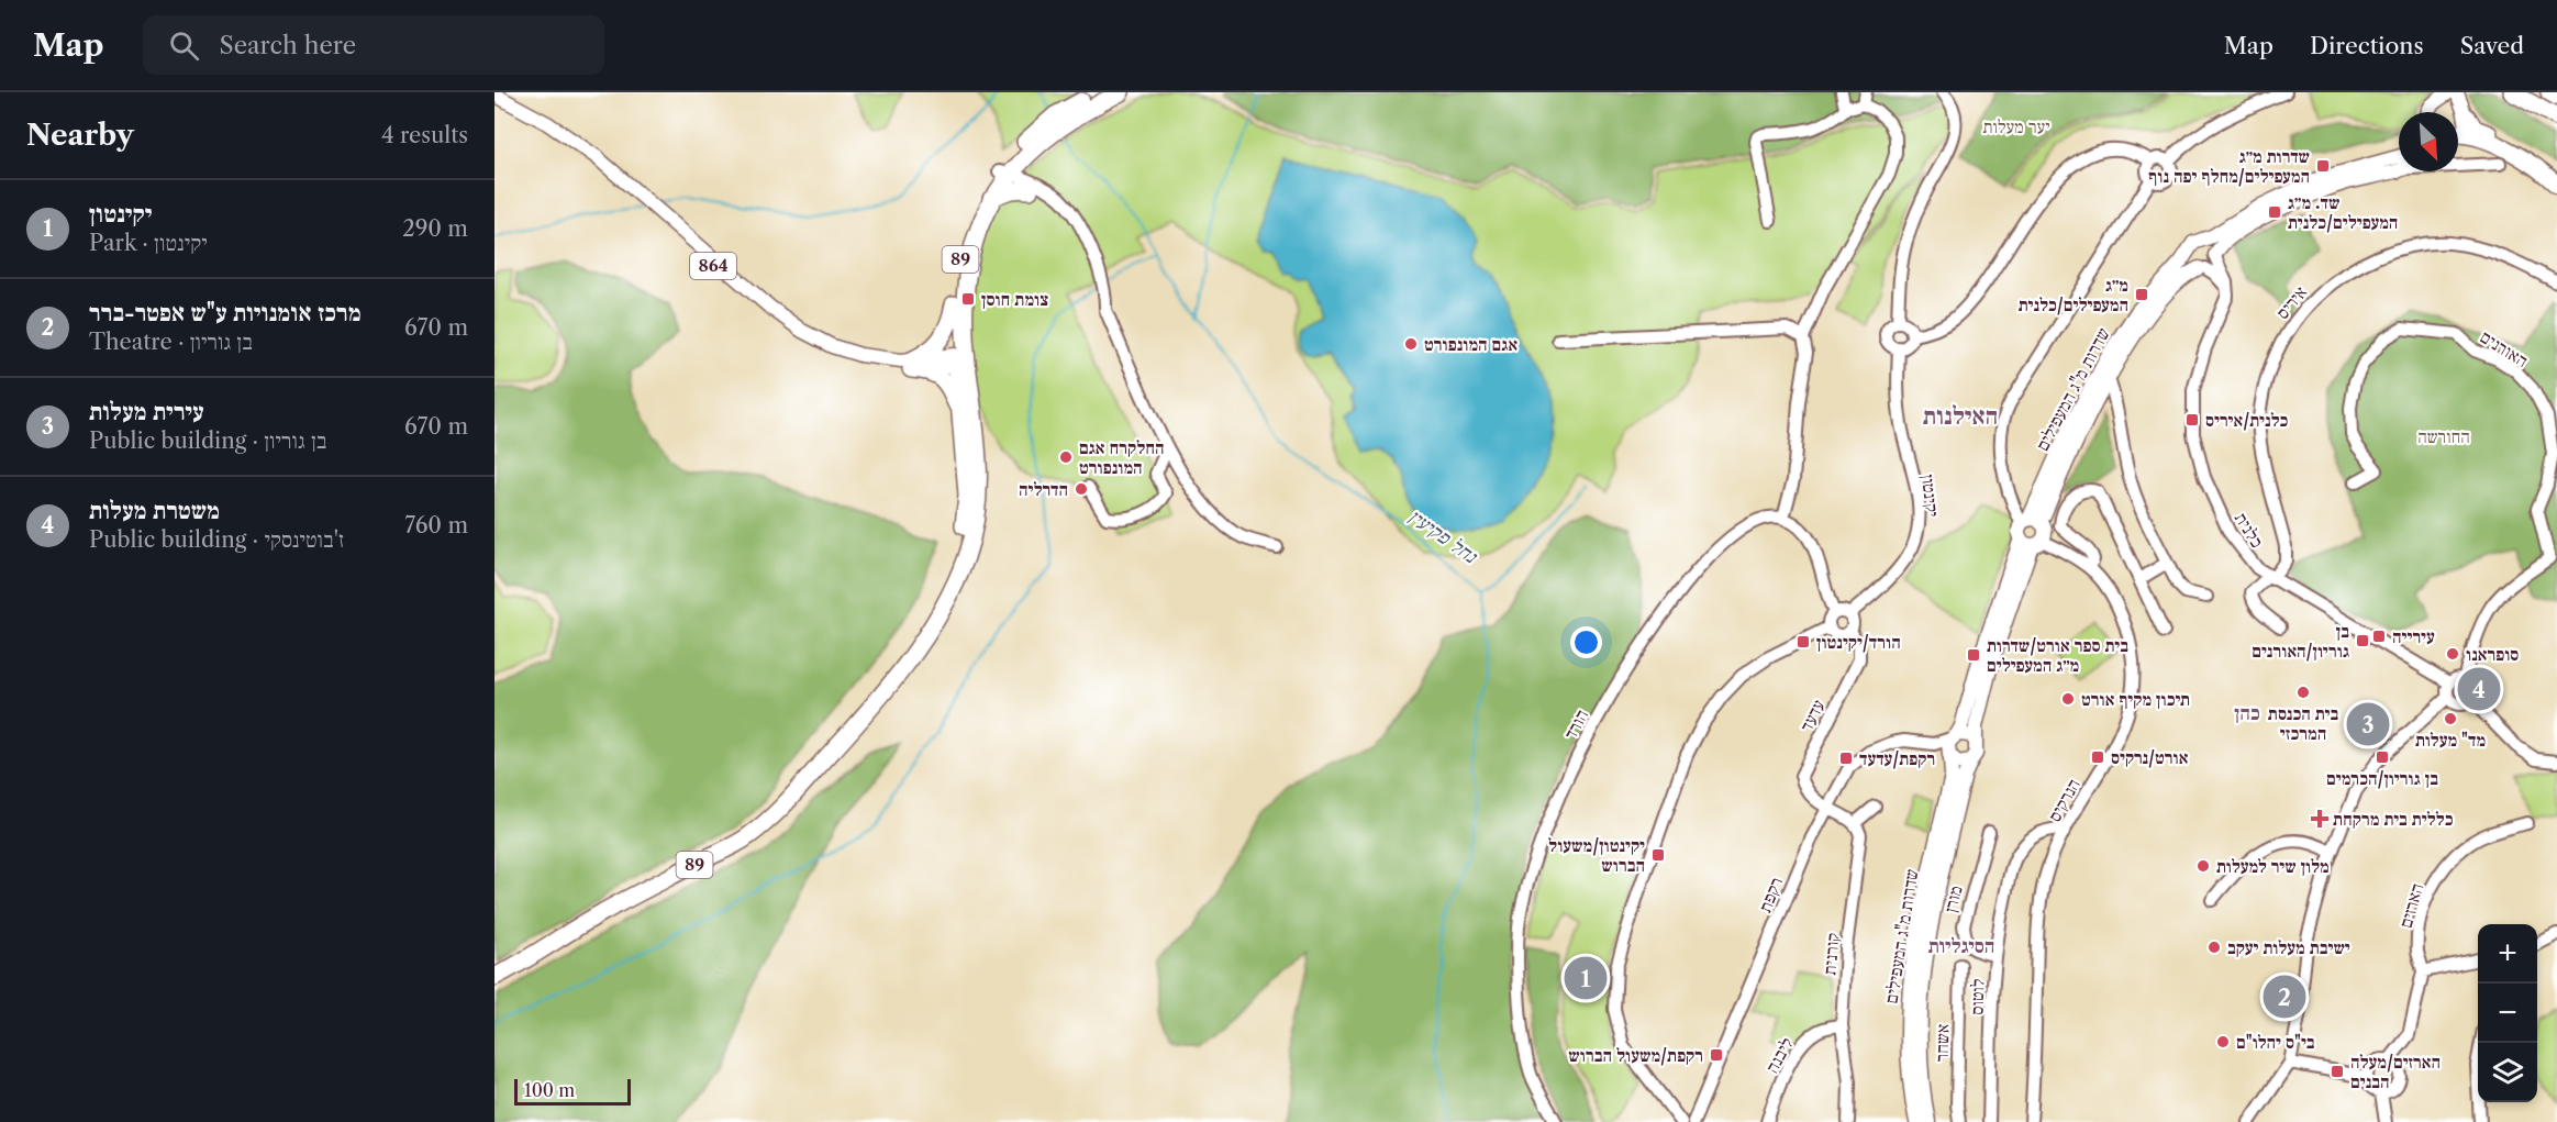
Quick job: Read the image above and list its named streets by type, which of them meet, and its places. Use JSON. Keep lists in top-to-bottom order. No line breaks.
{"streets":{"highway":["89"],"main road":["864","שדרות מ\"ג המעפילים"],"street":["איריס","האורנים","יקינטון","כלנית","עדעד","הורד","הנרקיס","רקפת","מורן","הארזים","קורנית","לוטוס","אשחר","ליבנה"]},"crossings":[["89","864"],["איריס","כלנית"],["האורנים","כלנית"],["שדרות מ\"ג המעפילים","הנרקיס"],["שדרות מ\"ג המעפילים","רקפת"],["יקינטון","עדעד"],["עדעד","רקפת"],["הנרקיס","לוטוס"],["מורן","לוטוס"],["קורנית","ליבנה"]],"districts":["האילנות","כהן","הסיגליות"],"water":["נחל פקיעין"],"parks":["יער מעלות","החורשה"],"places":{"transit":["שדרות מ״ג המעפילים/מחלף יפה נוף","שד. מ״ג המעפילים/כלנית","מ״ג המעפילים/כלנית","צומת חוסן","כלנית/איריס","עירייה","בן גוריון/האורנים","הורד/יקינטון","בית ספר אורט/שדרות מ״ג המעפילים","אורט/נרקיס","בן גוריון/הכרמים","רקפת/עדעד","יקינטון/משעול הברוש","רקפת/משעול הברוש","הארזים/מעלה הבנים"],"other":["אגם המונפורט","החלקרח אגם המונפורט","הדרליה","סופראנו","בית הכנסת המרכזי","תיכון מקיף אורט","מד\" מעלות","מלון שיר למעלות","ישיבת מעלות יעקב","בי\"ס יהלו\"ם"],"health":["כללית בית מרקחת"]},"scale_bar":"100 m","north":"bottom right","page":{"header":"Map","search":"Search here","nav":["Map","Directions","Saved"],"heading":["Nearby","4 results"],"list":[{"mark":"1","name":"יקינטון","note":"Park · יקינטון","value":"290 m"},{"mark":"2","name":"מרכז אומנויות ע\"ש אפטר-ברר","note":"Theatre · בן גוריון","value":"670 m"},{"mark":"3","name":"עירית מעלות","note":"Public building · בן גוריון","value":"670 m"},{"mark":"4","name":"משטרת מעלות","note":"Public building · ז'בוטינסקי","value":"760 m"}],"pins":["4","3","1","2"],"map_buttons":["+","−"],"scale":"100 m"}}
